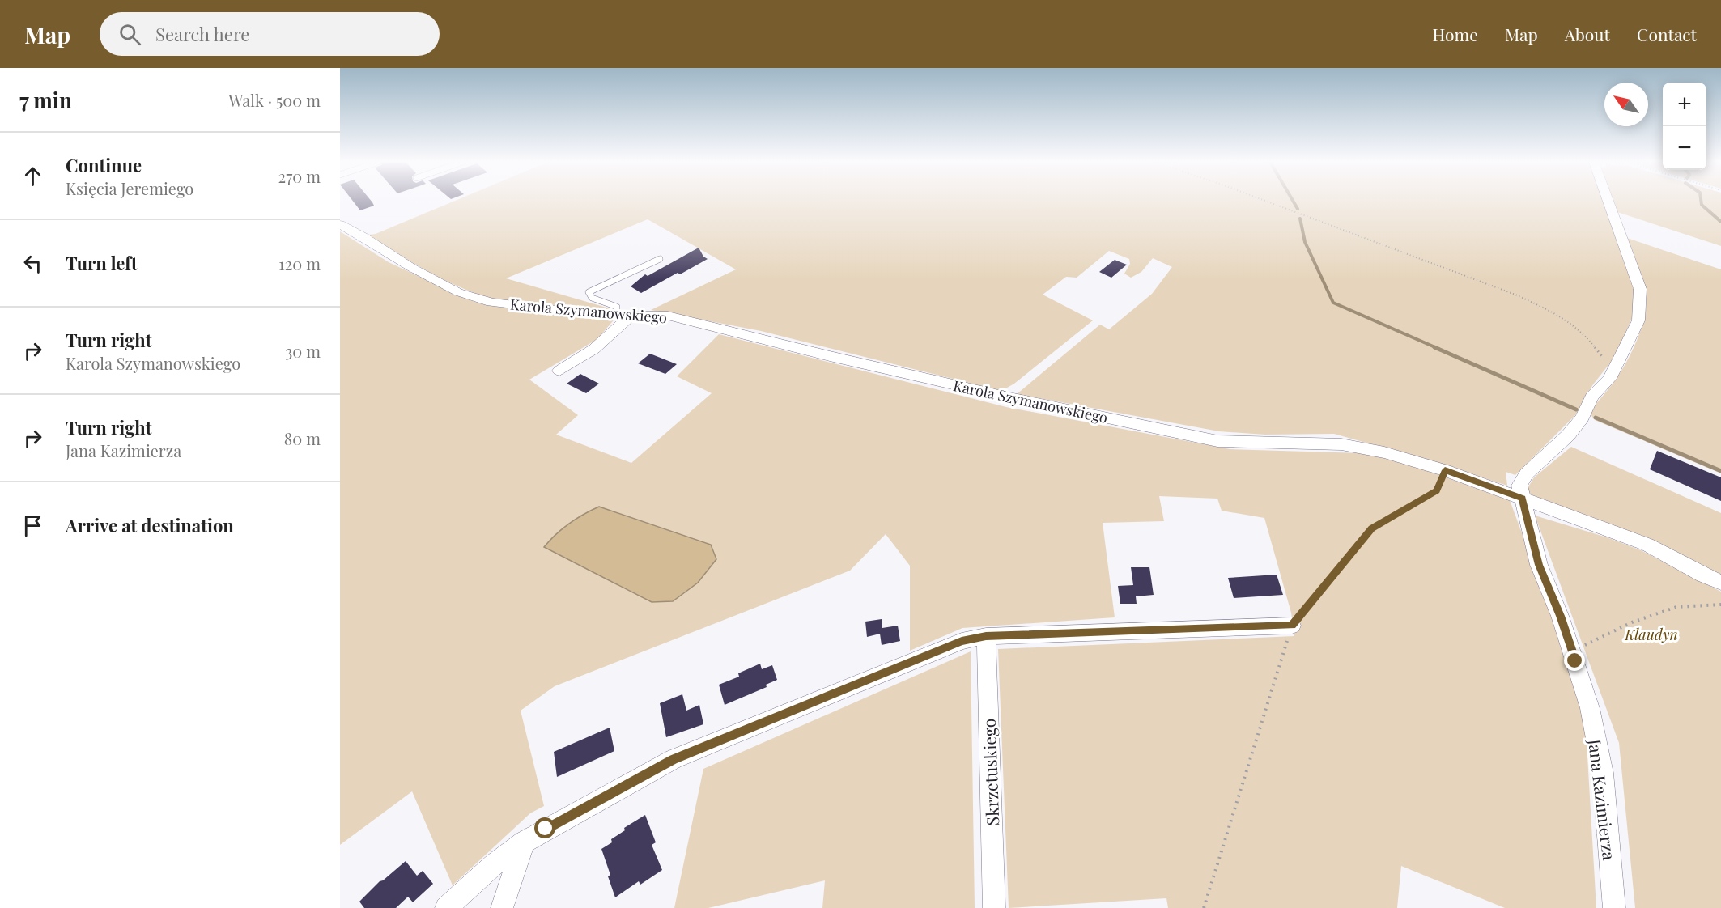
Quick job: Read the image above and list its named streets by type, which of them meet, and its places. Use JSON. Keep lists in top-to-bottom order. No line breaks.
{"streets":{"street":["Karola Szymanowskiego","Skrzetuskiego","Jana Kazimierza"]},"crossings":[["Karola Szymanowskiego","Jana Kazimierza"]],"parks":["Klaudyn"],"north":"top left","page":{"header":"Map","search":"Search here","nav":["Home","Map","About","Contact"],"heading":["7 min","Walk · 500 m"],"map_buttons":["+","−"],"list":[["Continue","Księcia Jeremiego","270 m"],["Turn left","120 m"],["Turn right","Karola Szymanowskiego","30 m"],["Turn right","Jana Kazimierza","80 m"],"Arrive at destination"]}}
